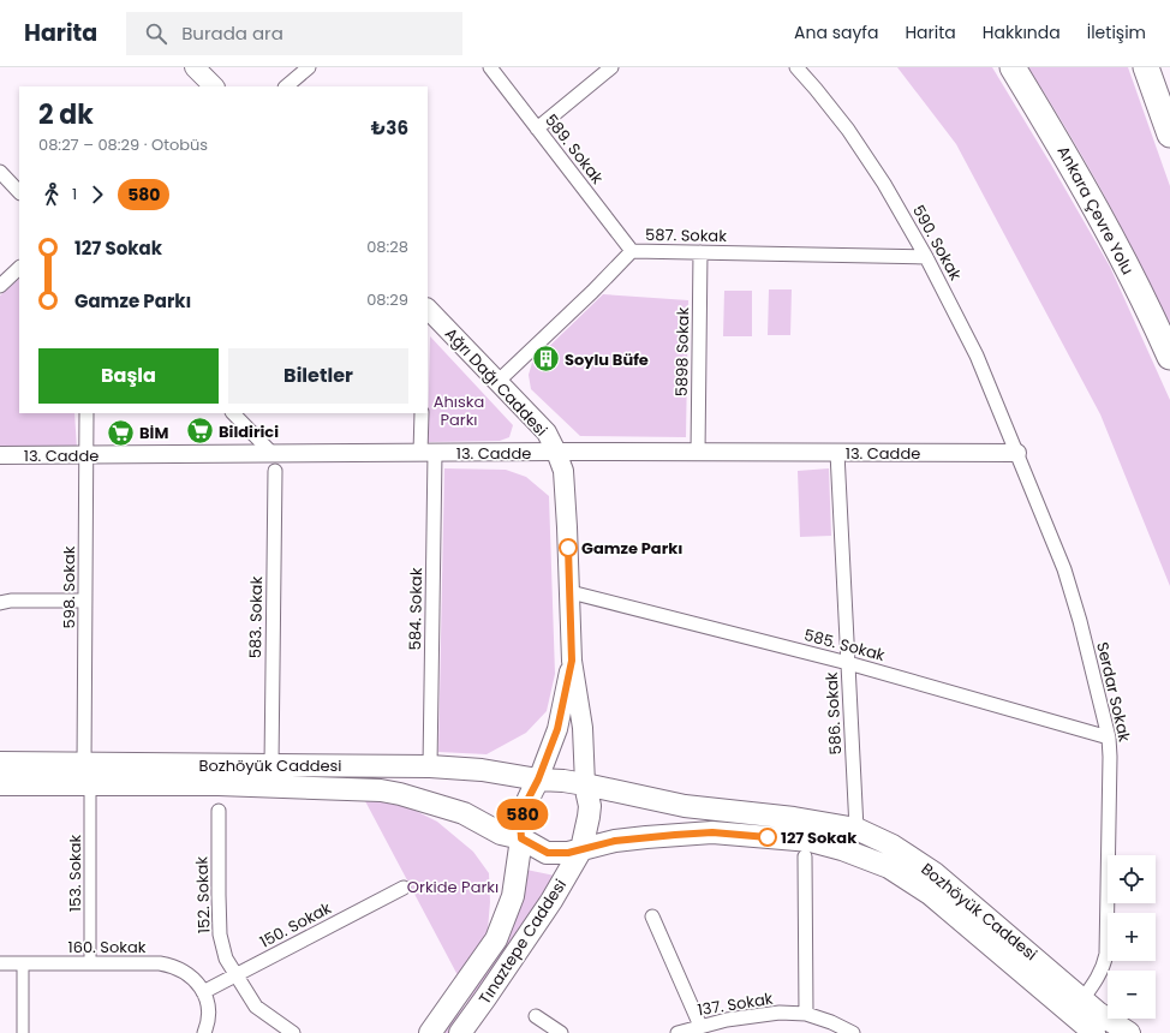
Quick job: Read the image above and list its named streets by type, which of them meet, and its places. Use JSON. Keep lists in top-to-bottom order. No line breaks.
{"streets":{"highway":["Ankara Çevre Yolu"],"main road":["Ağrı Dağı Caddesi","Bozhöyük Caddesi","Tınaztepe Caddesi"],"street":["589. Sokak","587. Sokak","590. Sokak","5898 Sokak","13. Cadde","598. Sokak","584. Sokak","583. Sokak","585. Sokak","Serdar Sokak","586. Sokak","153. Sokak","152. Sokak","150. Sokak","160. Sokak","137. Sokak"]},"crossings":[["589. Sokak","587. Sokak"],["587. Sokak","590. Sokak"],["587. Sokak","5898 Sokak"],["587. Sokak","Ağrı Dağı Caddesi"],["590. Sokak","13. Cadde"],["590. Sokak","Serdar Sokak"],["5898 Sokak","13. Cadde"],["Ağrı Dağı Caddesi","13. Cadde"],["Ağrı Dağı Caddesi","585. Sokak"],["Ağrı Dağı Caddesi","Bozhöyük Caddesi"],["Ağrı Dağı Caddesi","Tınaztepe Caddesi"],["13. Cadde","598. Sokak"],["13. Cadde","584. Sokak"],["13. Cadde","583. Sokak"],["13. Cadde","Serdar Sokak"],["13. Cadde","586. Sokak"],["598. Sokak","Bozhöyük Caddesi"],["584. Sokak","Bozhöyük Caddesi"],["583. Sokak","Bozhöyük Caddesi"],["585. Sokak","Serdar Sokak"],["585. Sokak","586. Sokak"],["Serdar Sokak","Bozhöyük Caddesi"],["586. Sokak","Bozhöyük Caddesi"],["Bozhöyük Caddesi","153. Sokak"],["Bozhöyük Caddesi","Tınaztepe Caddesi"],["153. Sokak","160. Sokak"],["152. Sokak","150. Sokak"],["150. Sokak","160. Sokak"]],"parks":["Ahıska Parkı","Orkide Parkı"],"places":{"building":["Soylu Büfe"],"supermarket":["Bildirici","BİM"],"other":["Gamze Parkı","127 Sokak"]},"lines":["bus line 580"],"page":{"header":"Harita","search":"Burada ara","nav":["Ana sayfa","Harita","Hakkında","İletişim"],"on_map":"580","heading":["2 dk","08:27 – 08:29 · Otobüs","₺36"],"legs":["1","580"],"list":[{"name":"127 Sokak","value":"08:28"},{"name":"Gamze Parkı","value":"08:29"}],"buttons":["Başla","Biletler"],"map_buttons":["+","−"]}}
